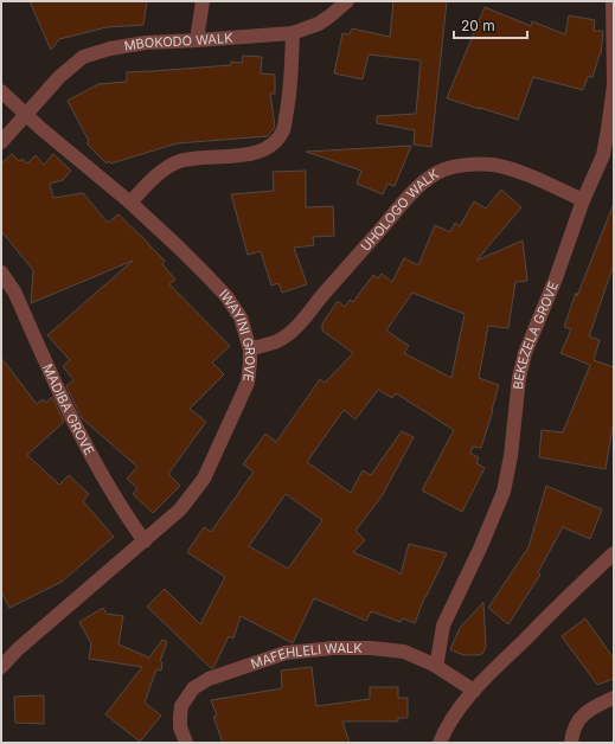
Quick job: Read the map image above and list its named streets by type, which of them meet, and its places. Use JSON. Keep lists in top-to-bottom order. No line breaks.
{"streets":{"street":["MBOKODO WALK","UHOLOGO WALK","BEKEZELA GROVE","IWAYINI GROVE","MADIBA GROVE","MAFEHLELI WALK"]},"crossings":[["MBOKODO WALK","IWAYINI GROVE"],["UHOLOGO WALK","BEKEZELA GROVE"],["UHOLOGO WALK","IWAYINI GROVE"],["BEKEZELA GROVE","MAFEHLELI WALK"],["IWAYINI GROVE","MADIBA GROVE"]],"scale_bar":"20 m"}
